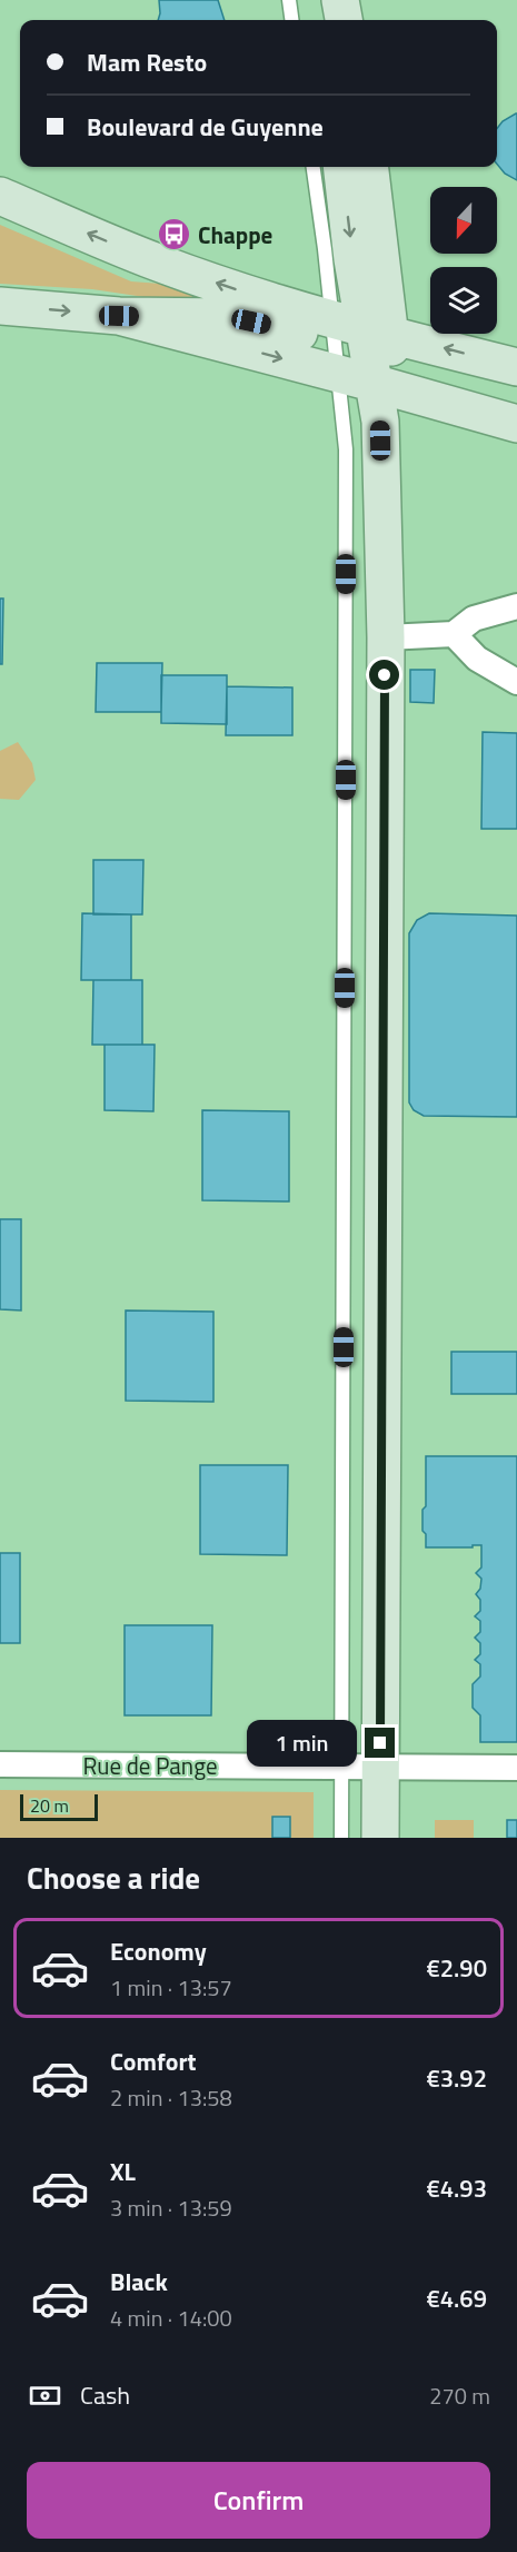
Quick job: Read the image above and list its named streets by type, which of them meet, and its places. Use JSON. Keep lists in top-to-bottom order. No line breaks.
{"streets":{"street":["Rue de Pange"]},"places":{"bus stop":["Chappe"]},"scale_bar":"20 m","north":"bottom","page":{"banner":["Mam Resto","Boulevard de Guyenne"],"bubble":"1 min","scale":"20 m","heading":"Choose a ride","list":[{"name":"Economy","note":"1 min · 13:57","value":"€2.90"},{"name":"Comfort","note":"2 min · 13:58","value":"€3.92"},{"name":"XL","note":"3 min · 13:59","value":"€4.93"},{"name":"Black","note":"4 min · 14:00","value":"€4.69"}],"pay":["Cash","270 m"],"buttons":"Confirm"}}
